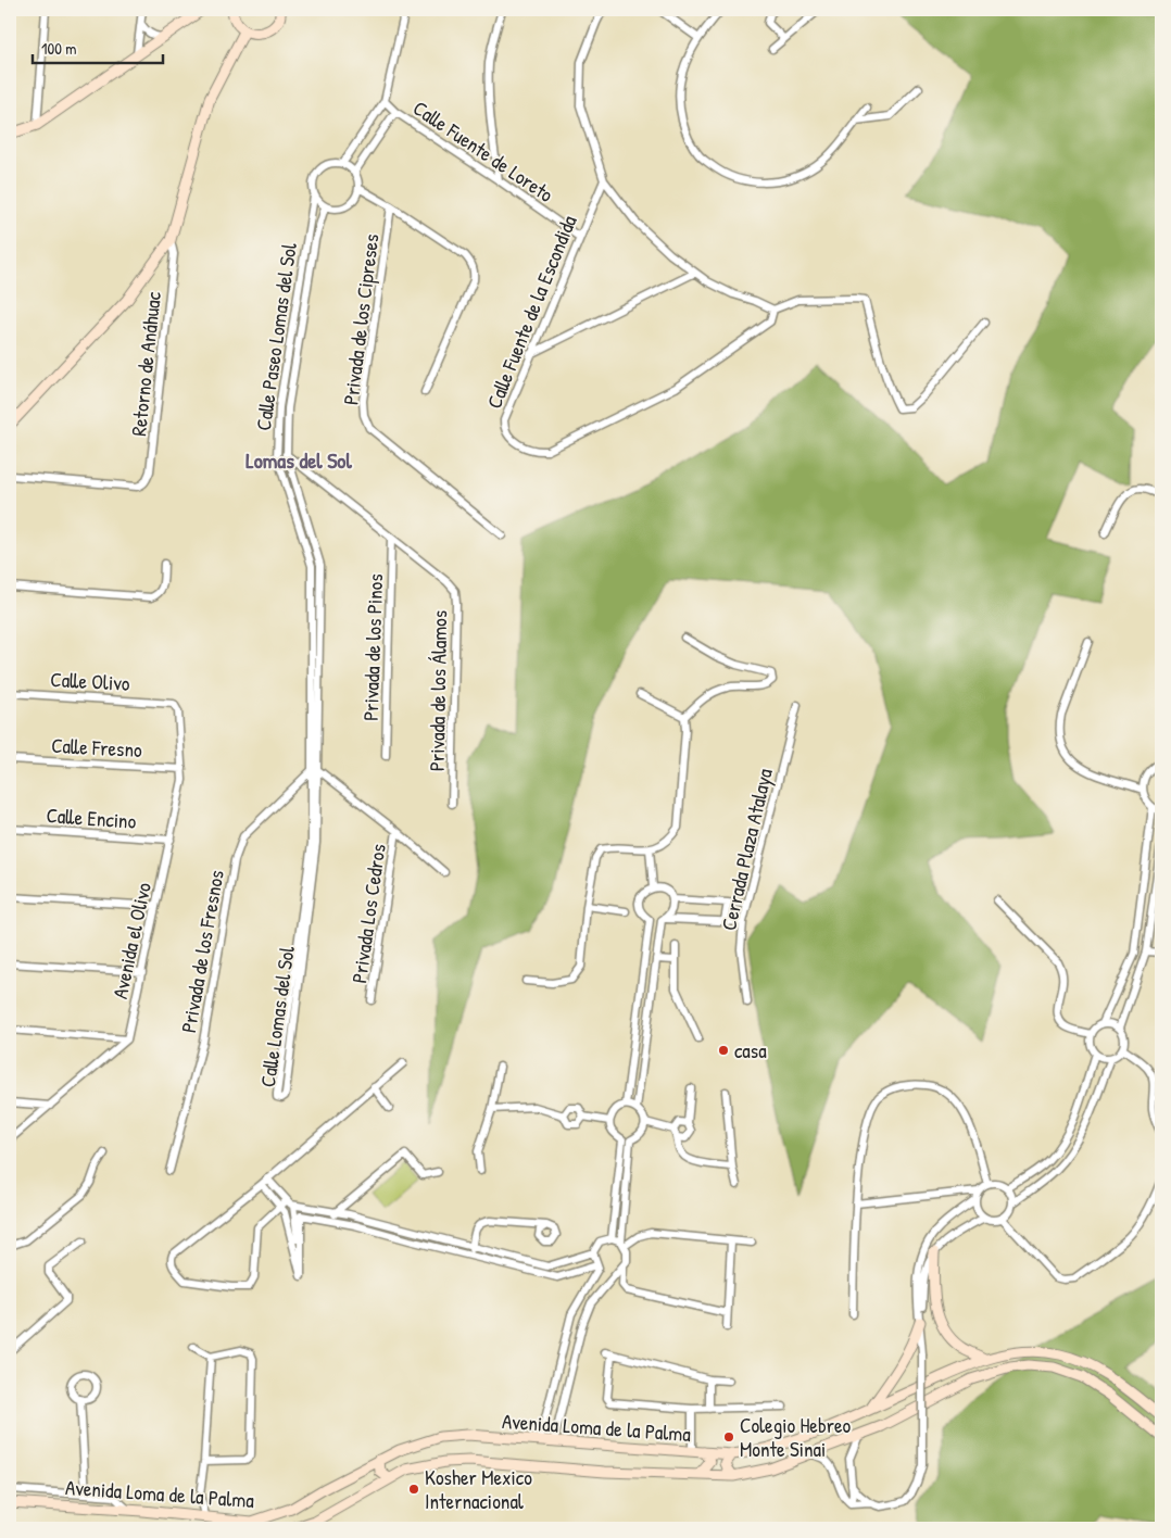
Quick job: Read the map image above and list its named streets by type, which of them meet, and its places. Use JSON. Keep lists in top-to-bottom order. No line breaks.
{"streets":{"main road":["Avenida Loma de la Palma"],"street":["Calle Fuente de Loreto","Calle Fuente de la Escondida","Privada de los Cipreses","Calle Paseo Lomas del Sol","Retorno de Anáhuac","Privada de los Pinos","Calle Olivo","Privada de los Álamos","Calle Fresno","Calle Encino","Cerrada Plaza Atalaya","Privada Los Cedros","Avenida el Olivo","Privada de los Fresnos","Calle Lomas del Sol"]},"crossings":[["Calle Fuente de Loreto","Calle Fuente de la Escondida"],["Calle Fuente de Loreto","Calle Paseo Lomas del Sol"],["Calle Paseo Lomas del Sol","Privada de los Fresnos"],["Calle Paseo Lomas del Sol","Calle Lomas del Sol"],["Privada de los Pinos","Privada de los Álamos"],["Calle Olivo","Avenida el Olivo"],["Calle Fresno","Avenida el Olivo"],["Calle Encino","Avenida el Olivo"],["Privada de los Fresnos","Calle Lomas del Sol"]],"districts":["Lomas del Sol"],"places":["casa","Colegio Hebreo Monte Sinai","Kosher Mexico Internacional"],"scale_bar":"100 m"}
